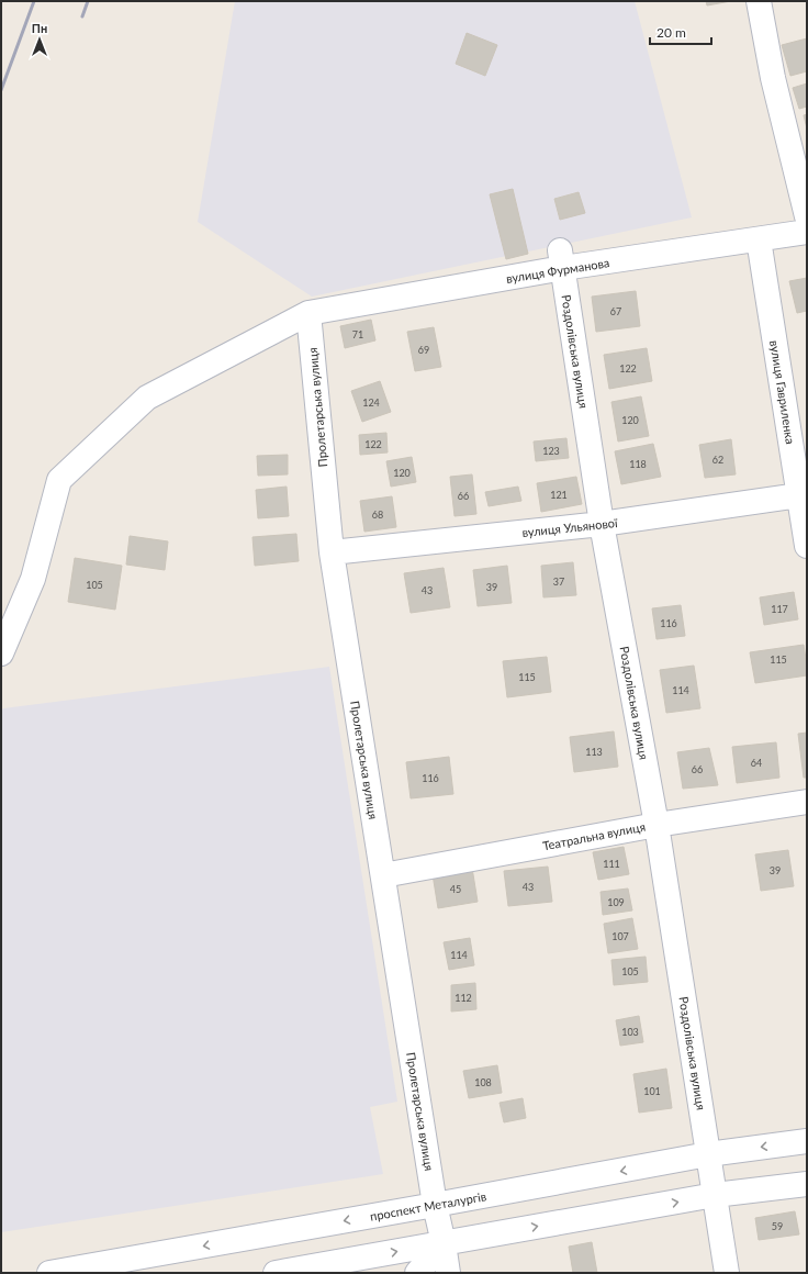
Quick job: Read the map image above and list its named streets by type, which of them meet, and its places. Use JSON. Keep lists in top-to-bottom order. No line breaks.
{"streets":{"street":["вулиця Фурманова","Роздолівська вулиця","вулиця Гавриленка","Пролетарська вулиця","вулиця Ульянової","Театральна вулиця","проспект Металургів"]},"crossings":[["вулиця Фурманова","Роздолівська вулиця"],["вулиця Фурманова","вулиця Гавриленка"],["вулиця Фурманова","Пролетарська вулиця"],["Роздолівська вулиця","вулиця Ульянової"],["Роздолівська вулиця","Театральна вулиця"],["Роздолівська вулиця","проспект Металургів"],["вулиця Гавриленка","вулиця Ульянової"],["Пролетарська вулиця","вулиця Ульянової"],["Пролетарська вулиця","Театральна вулиця"],["Пролетарська вулиця","проспект Металургів"]],"house_numbers":["67","71","69","122","124","120","122","123","62","118","120","121","66","68","37","105","39","43","117","116","115","115","114","113","64","66","116","111","39","43","45","109","107","114","105","112","103","108","101","59"],"scale_bar":"20 m","north":"top"}
